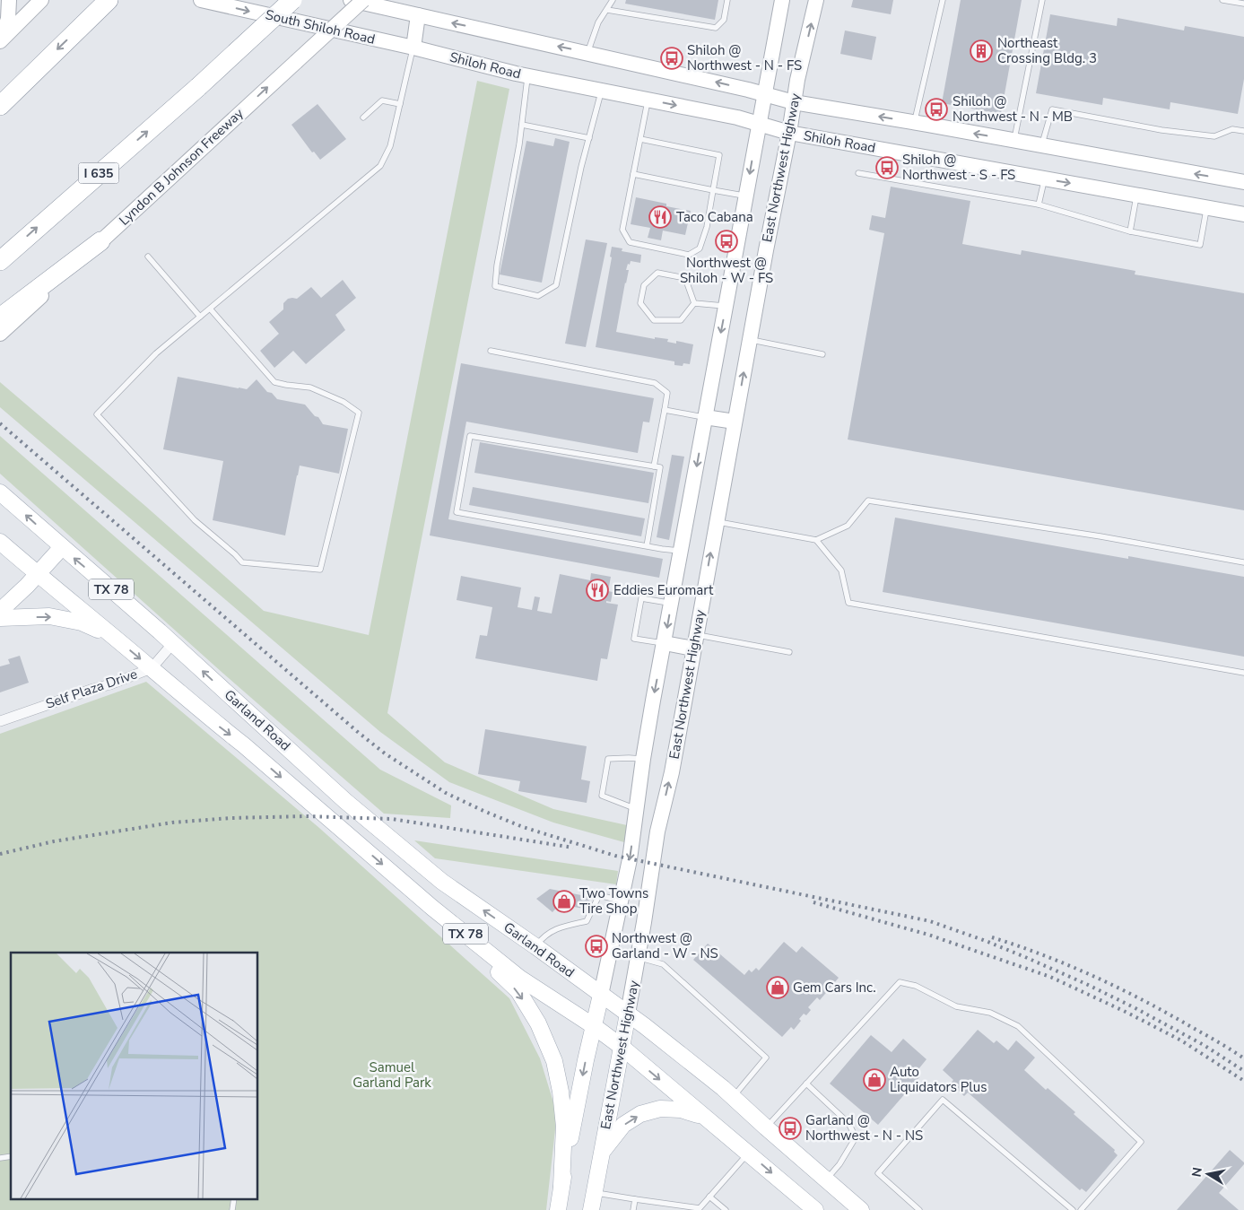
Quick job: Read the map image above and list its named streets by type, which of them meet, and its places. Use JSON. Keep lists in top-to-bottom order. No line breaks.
{"streets":{"highway":["I 635"],"main road":["South Shiloh Road","Shiloh Road","Lyndon B Johnson Freeway","East Northwest Highway","TX 78","Garland Road"],"street":["Self Plaza Drive"]},"crossings":[["South Shiloh Road","Shiloh Road"],["Shiloh Road","East Northwest Highway"],["East Northwest Highway","Garland Road"],["TX 78","Garland Road"],["Self Plaza Drive","Garland Road"]],"one_way":["Lyndon B Johnson Freeway"],"parks":["Samuel Garland Park"],"places":{"building":["Northeast Crossing Bldg. 3"],"bus stop":["Shiloh @ Northwest - N - FS","Shiloh @ Northwest - N - MB","Shiloh @ Northwest - S - FS","Northwest @ Shiloh - W - FS","Northwest @ Garland - W - NS","Garland @ Northwest - N - NS"],"restaurant":["Taco Cabana","Eddies Euromart"],"shop":["Two Towns Tire Shop","Gem Cars Inc.","Auto Liquidators Plus"]},"north":"left"}
